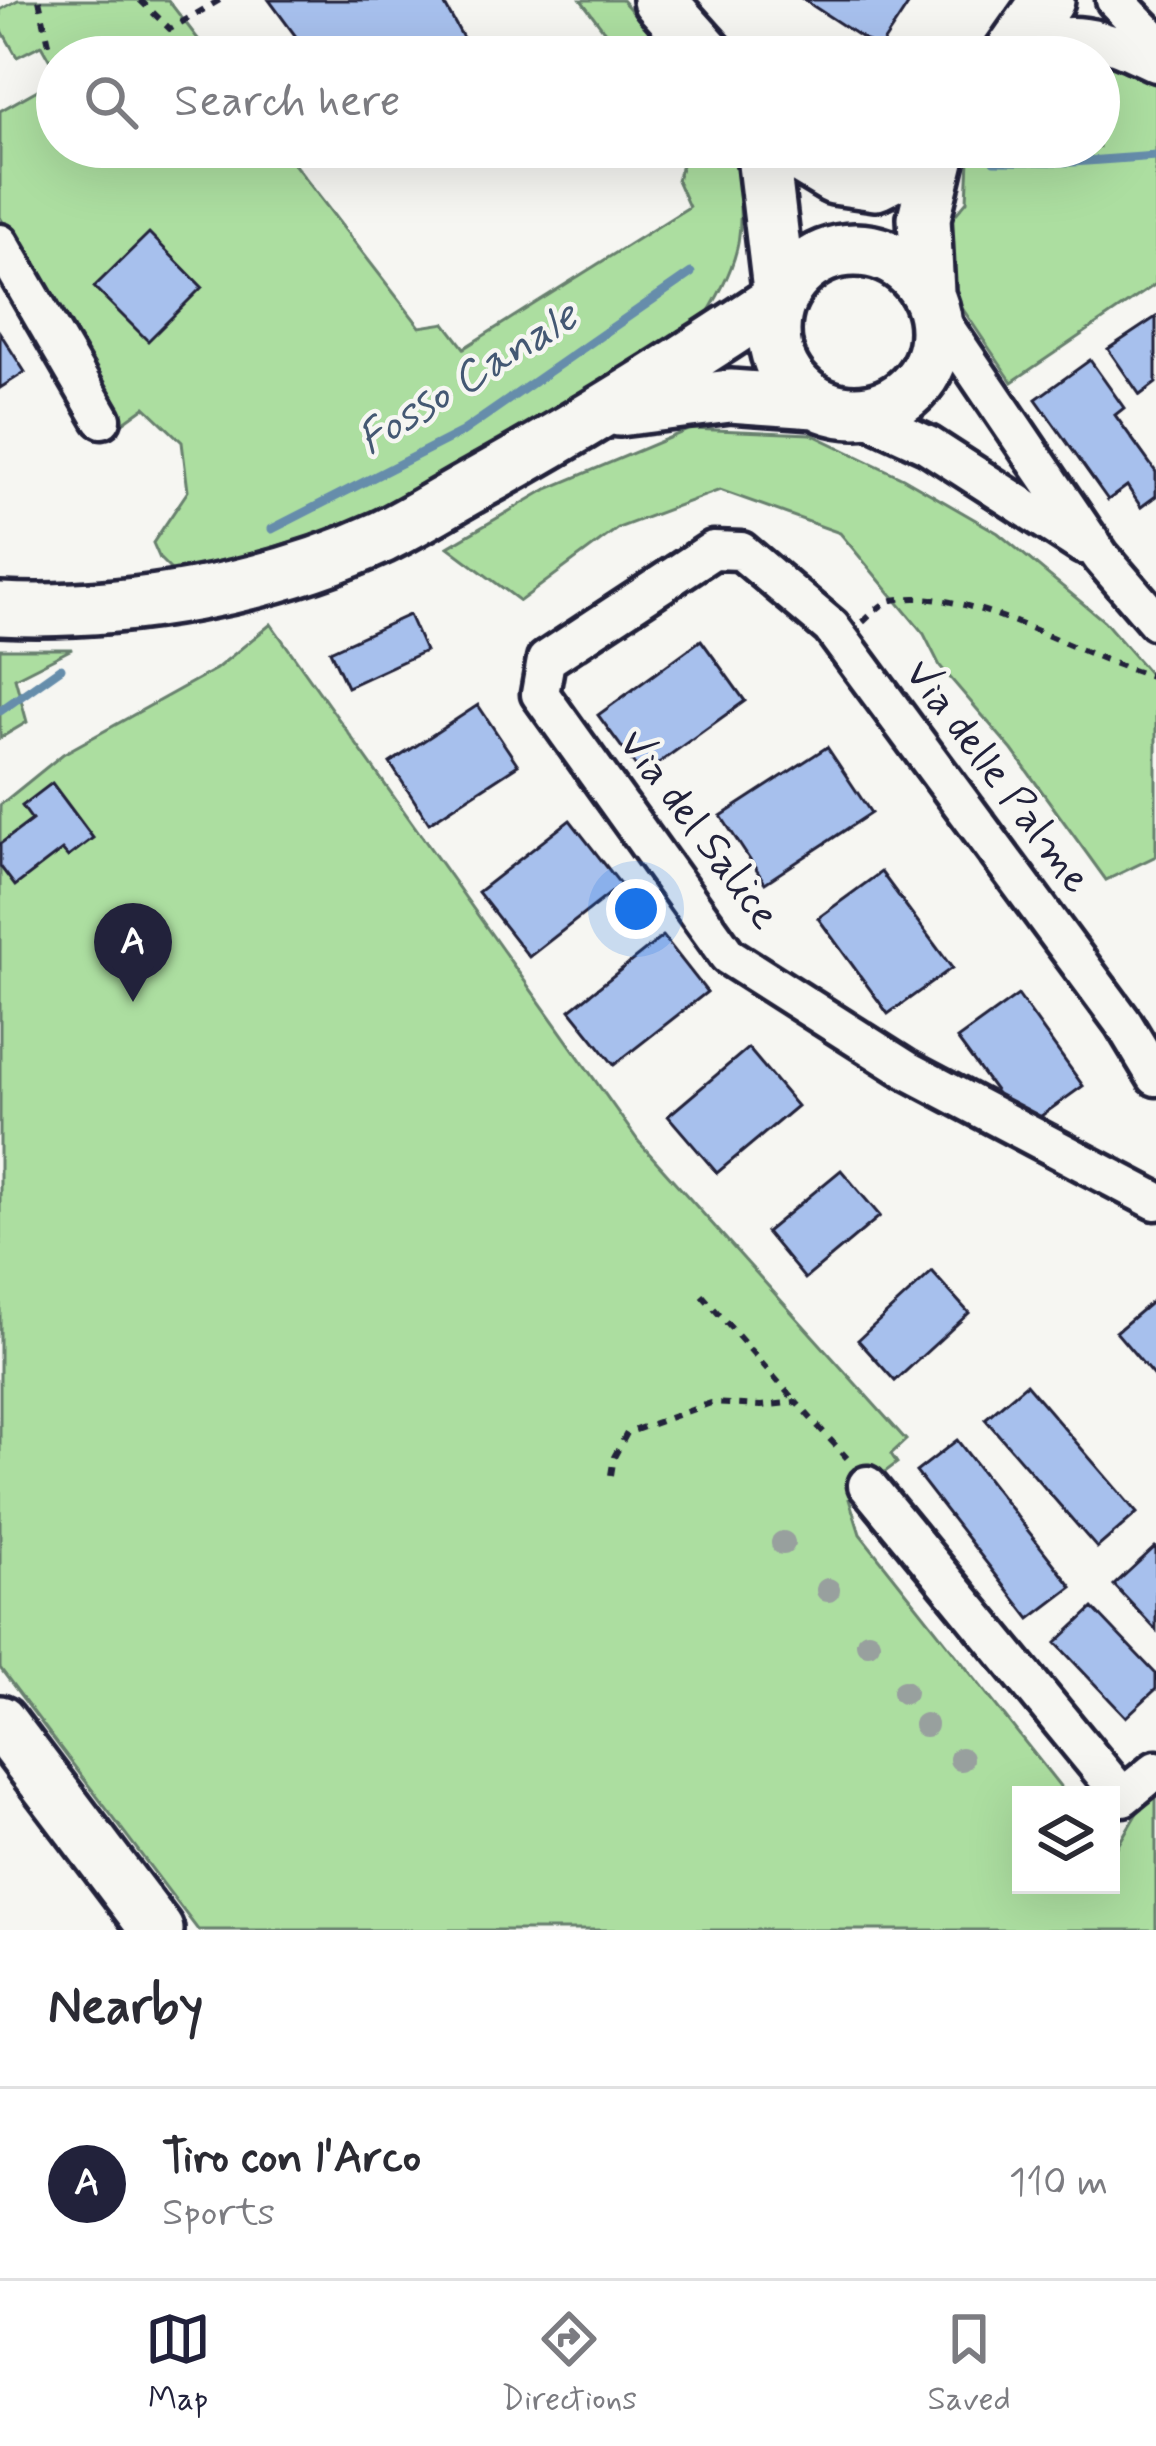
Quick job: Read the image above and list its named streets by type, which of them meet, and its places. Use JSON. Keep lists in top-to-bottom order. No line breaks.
{"streets":{"street":["Via delle Palme","Via del Salice"]},"crossings":[["Via delle Palme","Via del Salice"]],"water":["Fosso Canale"],"page":{"search":"Search here","pins":"A","heading":"Nearby","list":[{"mark":"A","name":"Tiro con l'Arco","note":"Sports","value":"110 m"}],"nav":["Map","Directions","Saved"]}}
